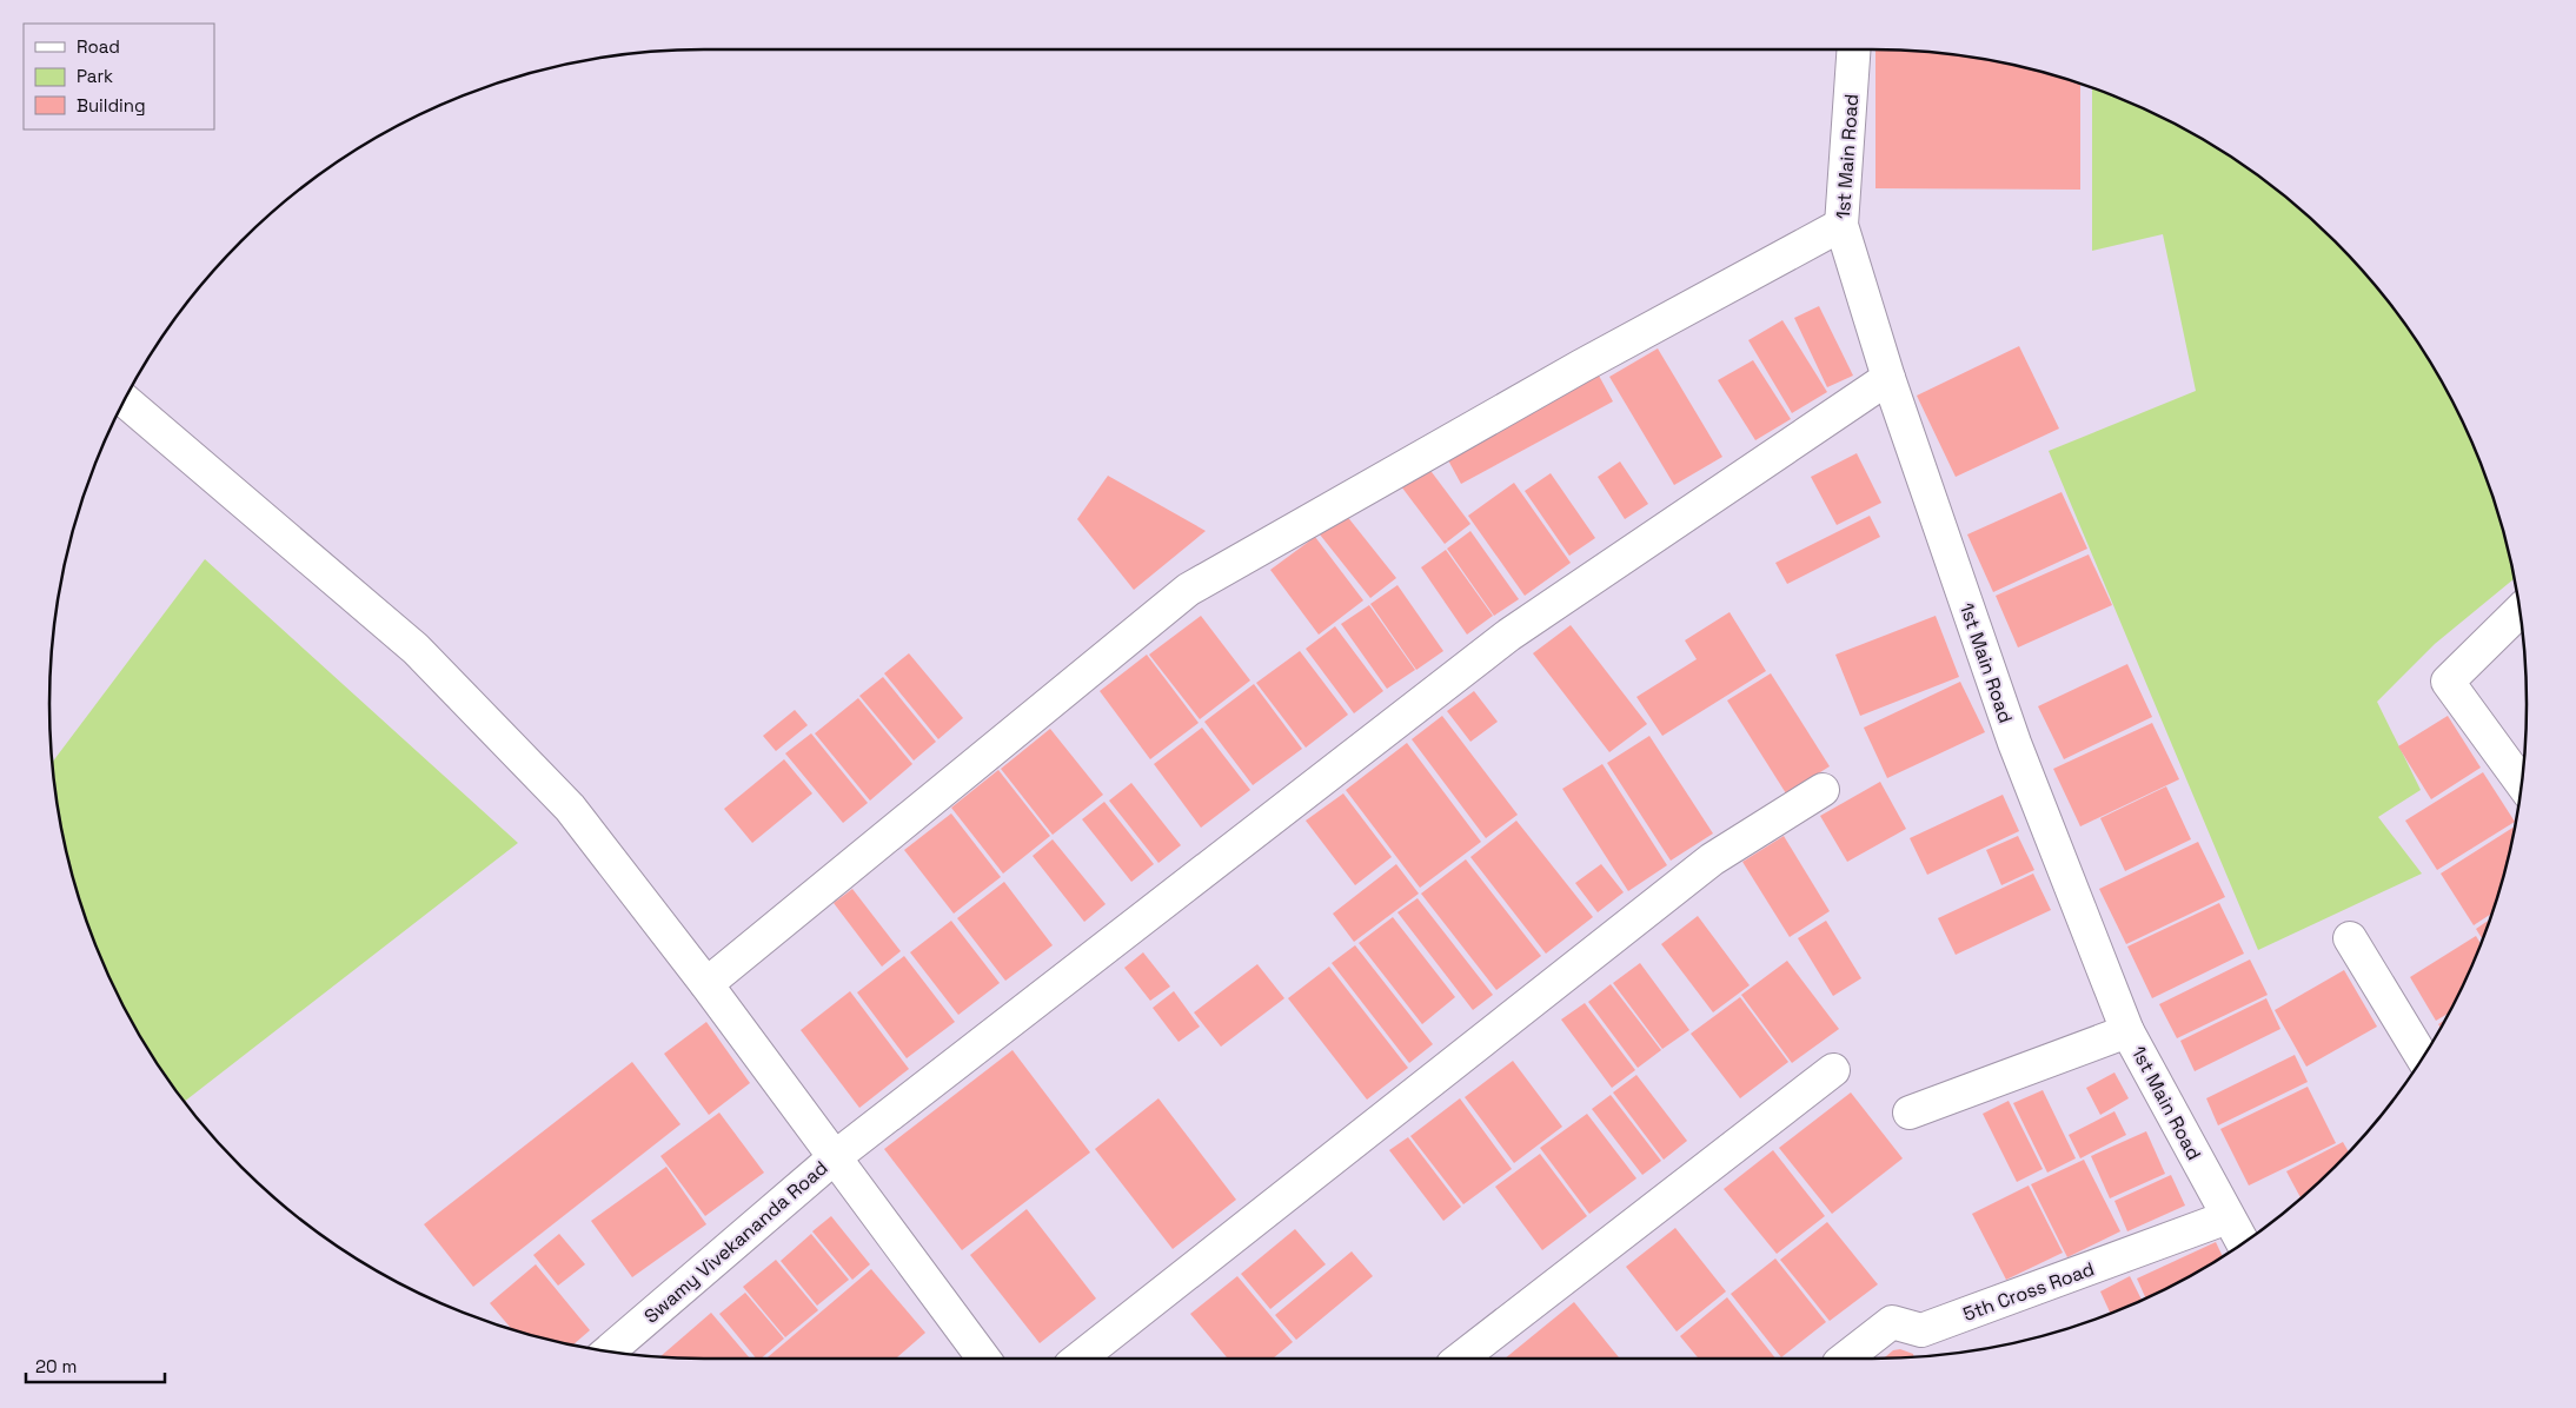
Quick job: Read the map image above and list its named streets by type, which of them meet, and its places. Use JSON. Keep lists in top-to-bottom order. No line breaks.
{"streets":{"street":["1st Main Road","Swamy Vivekananda Road","5th Cross Road"]},"crossings":[["1st Main Road","5th Cross Road"]],"legend":["Road","Park","Building"],"scale_bar":"20 m"}
